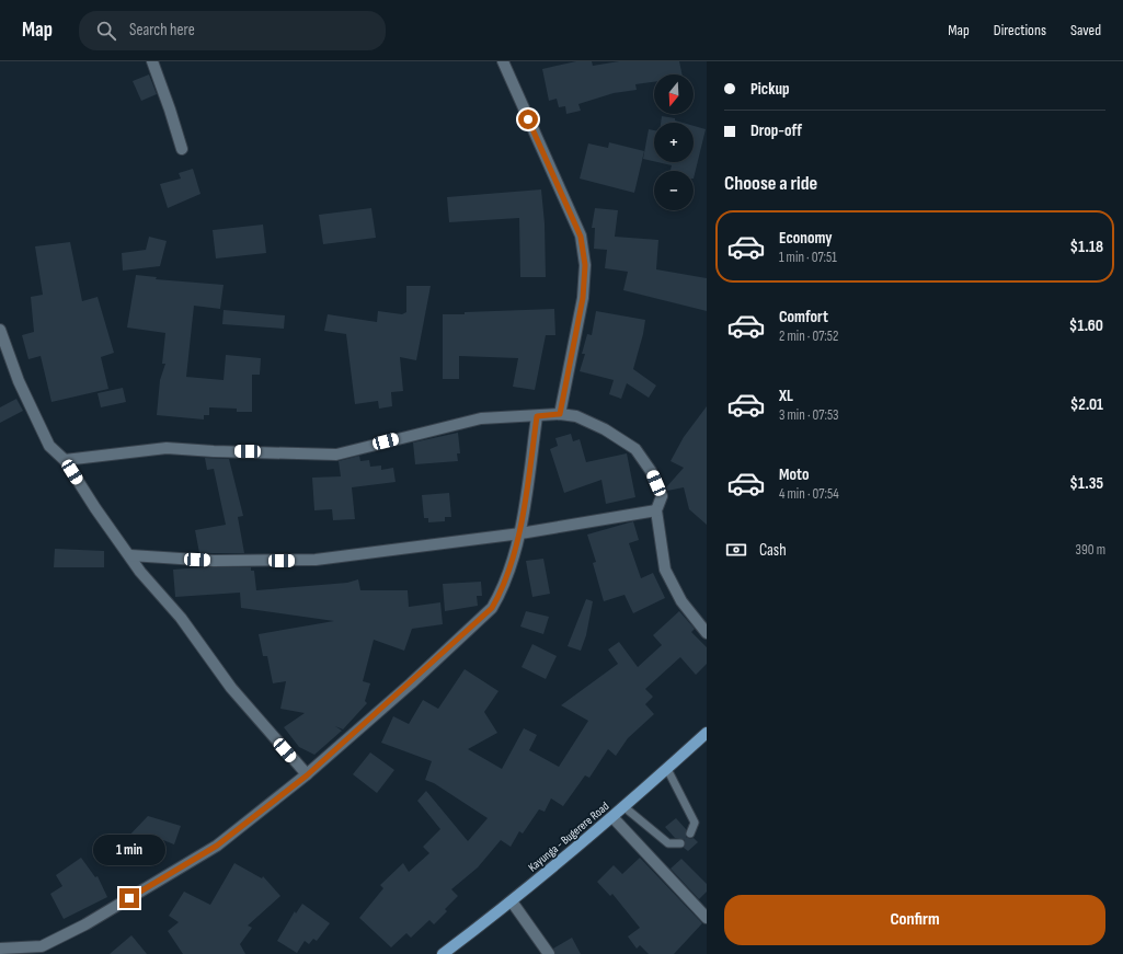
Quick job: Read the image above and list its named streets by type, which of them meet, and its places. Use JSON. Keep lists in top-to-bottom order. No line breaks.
{"streets":{"main road":["Kayunga - Bugerere Road"]},"north":"bottom","page":{"header":"Map","search":"Search here","nav":["Map","Directions","Saved"],"banner":["Pickup","Drop-off"],"map_buttons":["+","−"],"heading":"Choose a ride","list":[{"name":"Economy","note":"1 min · 07:51","value":"$1.18"},{"name":"Comfort","note":"2 min · 07:52","value":"$1.60"},{"name":"XL","note":"3 min · 07:53","value":"$2.01"},{"name":"Moto","note":"4 min · 07:54","value":"$1.35"}],"pay":["Cash","390 m"],"bubble":"1 min","buttons":"Confirm"}}
